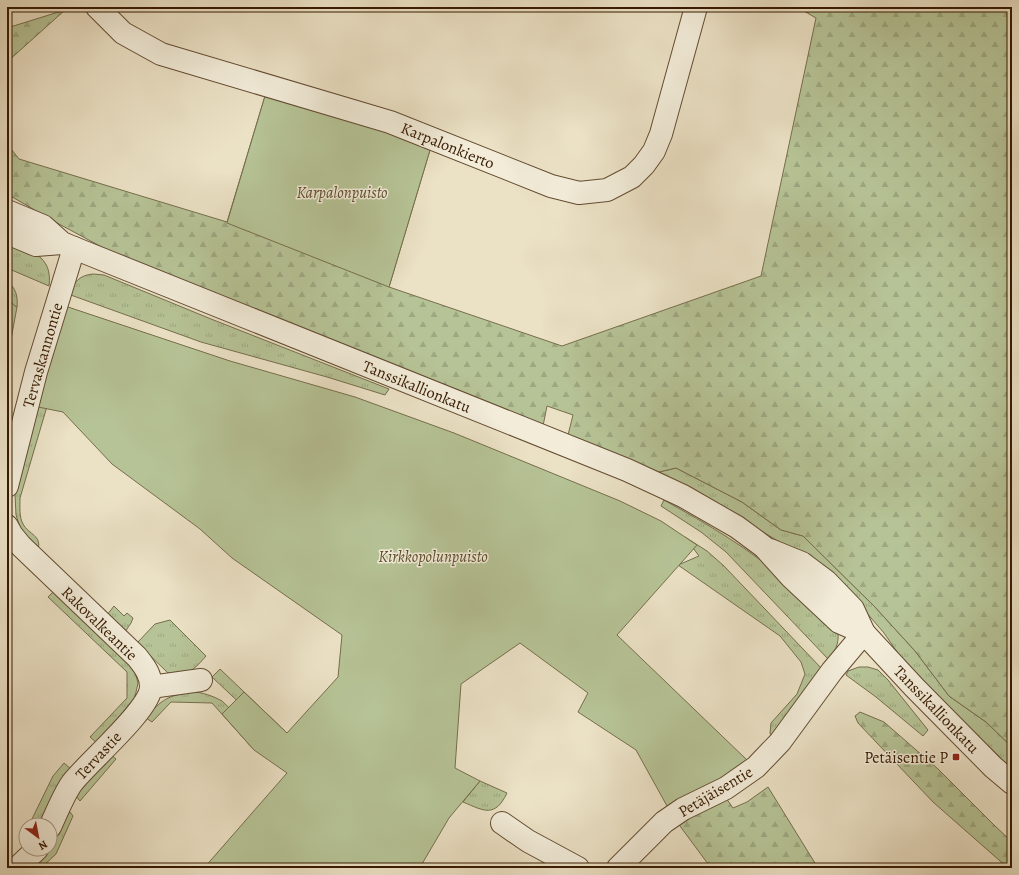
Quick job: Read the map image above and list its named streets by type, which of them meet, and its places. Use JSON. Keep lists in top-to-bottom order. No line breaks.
{"streets":{"street":["Karpalonkierto","Tervaskannontie","Tanssikallionkatu","Rakovalkeantie","Tervastie","Petäjäisentie"]},"crossings":[["Tervaskannontie","Tanssikallionkatu"],["Tanssikallionkatu","Petäjäisentie"],["Rakovalkeantie","Tervastie"]],"parks":["Karpalonpuisto","Kirkkopolunpuisto"],"places":{"transit":["Petäisentie P"]},"north":"bottom right"}
